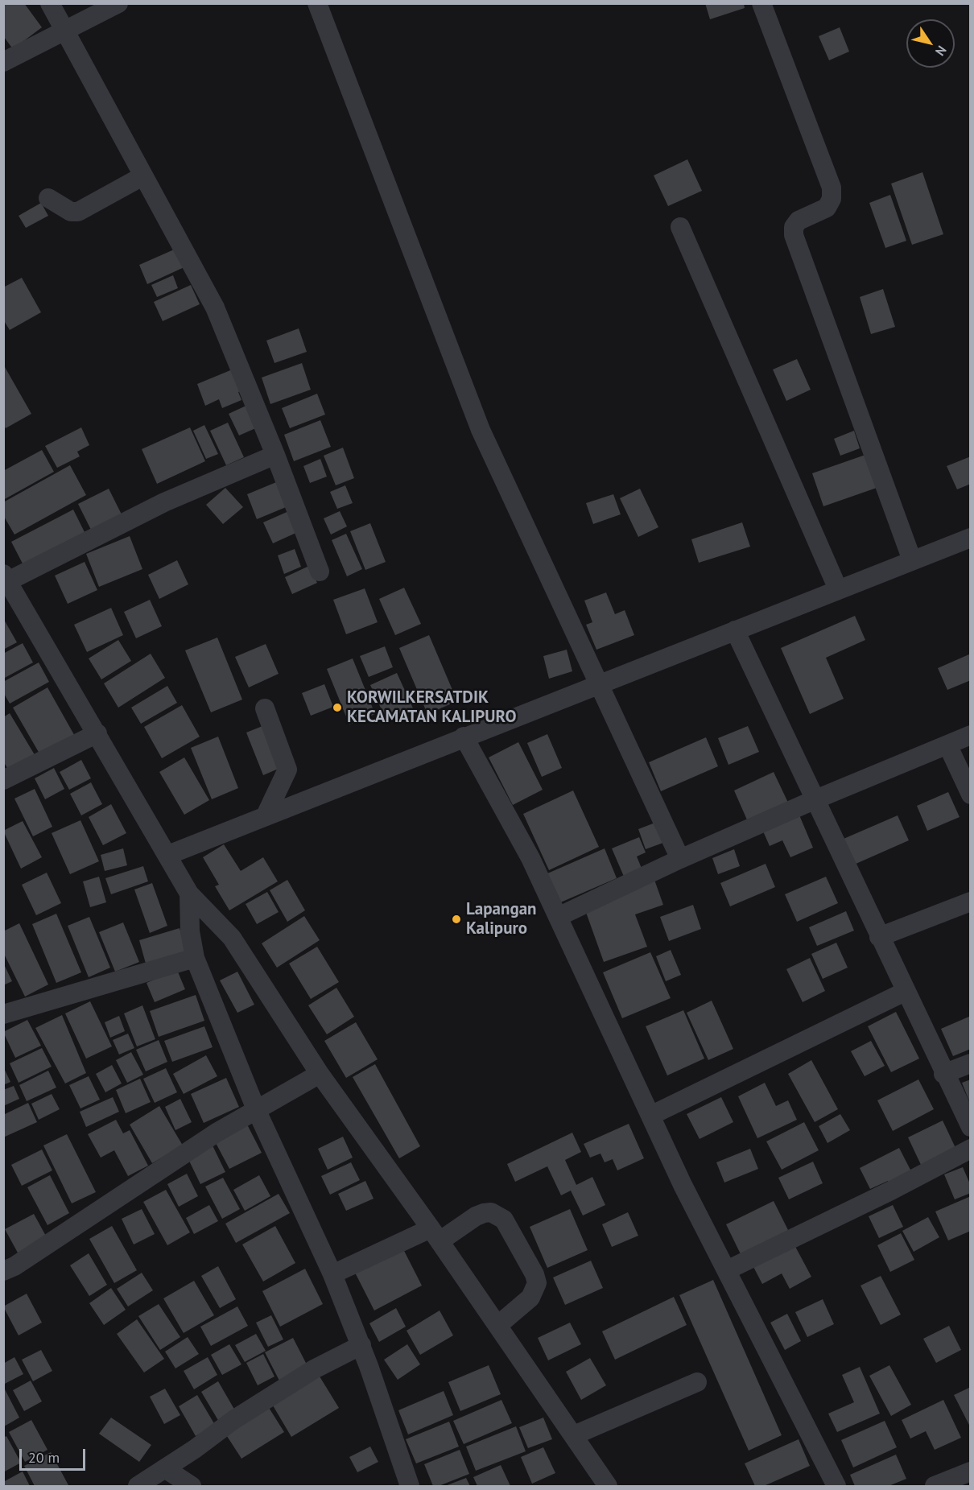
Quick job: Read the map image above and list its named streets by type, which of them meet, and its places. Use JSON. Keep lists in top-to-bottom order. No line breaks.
{"places":["KORWILKERSATDIK KECAMATAN KALIPURO","Lapangan Kalipuro"],"scale_bar":"20 m","north":"bottom right"}
